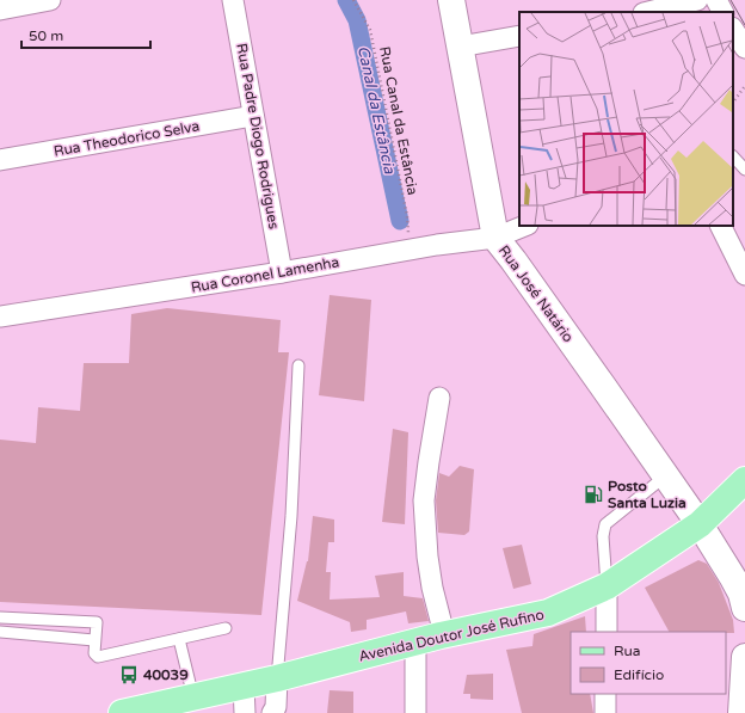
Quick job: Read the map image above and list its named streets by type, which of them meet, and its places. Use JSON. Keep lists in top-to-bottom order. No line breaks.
{"streets":{"main road":["Rua José Natário","Avenida Doutor José Rufino"],"street":["Rua Padre Diogo Rodrigues","Rua Theodorico Selva","Rua Coronel Lamenha"],"path":["Rua Canal da Estância"]},"crossings":[["Rua Canal da Estância","Rua Coronel Lamenha"],["Rua Padre Diogo Rodrigues","Rua Theodorico Selva"],["Rua Padre Diogo Rodrigues","Rua Coronel Lamenha"],["Rua Coronel Lamenha","Rua José Natário"],["Rua José Natário","Avenida Doutor José Rufino"]],"water":["Canal da Estância"],"places":{"fuel station":["Posto Santa Luzia"],"bus stop":["40039"]},"legend":["Rua","Edifício"],"scale_bar":"50 m"}
